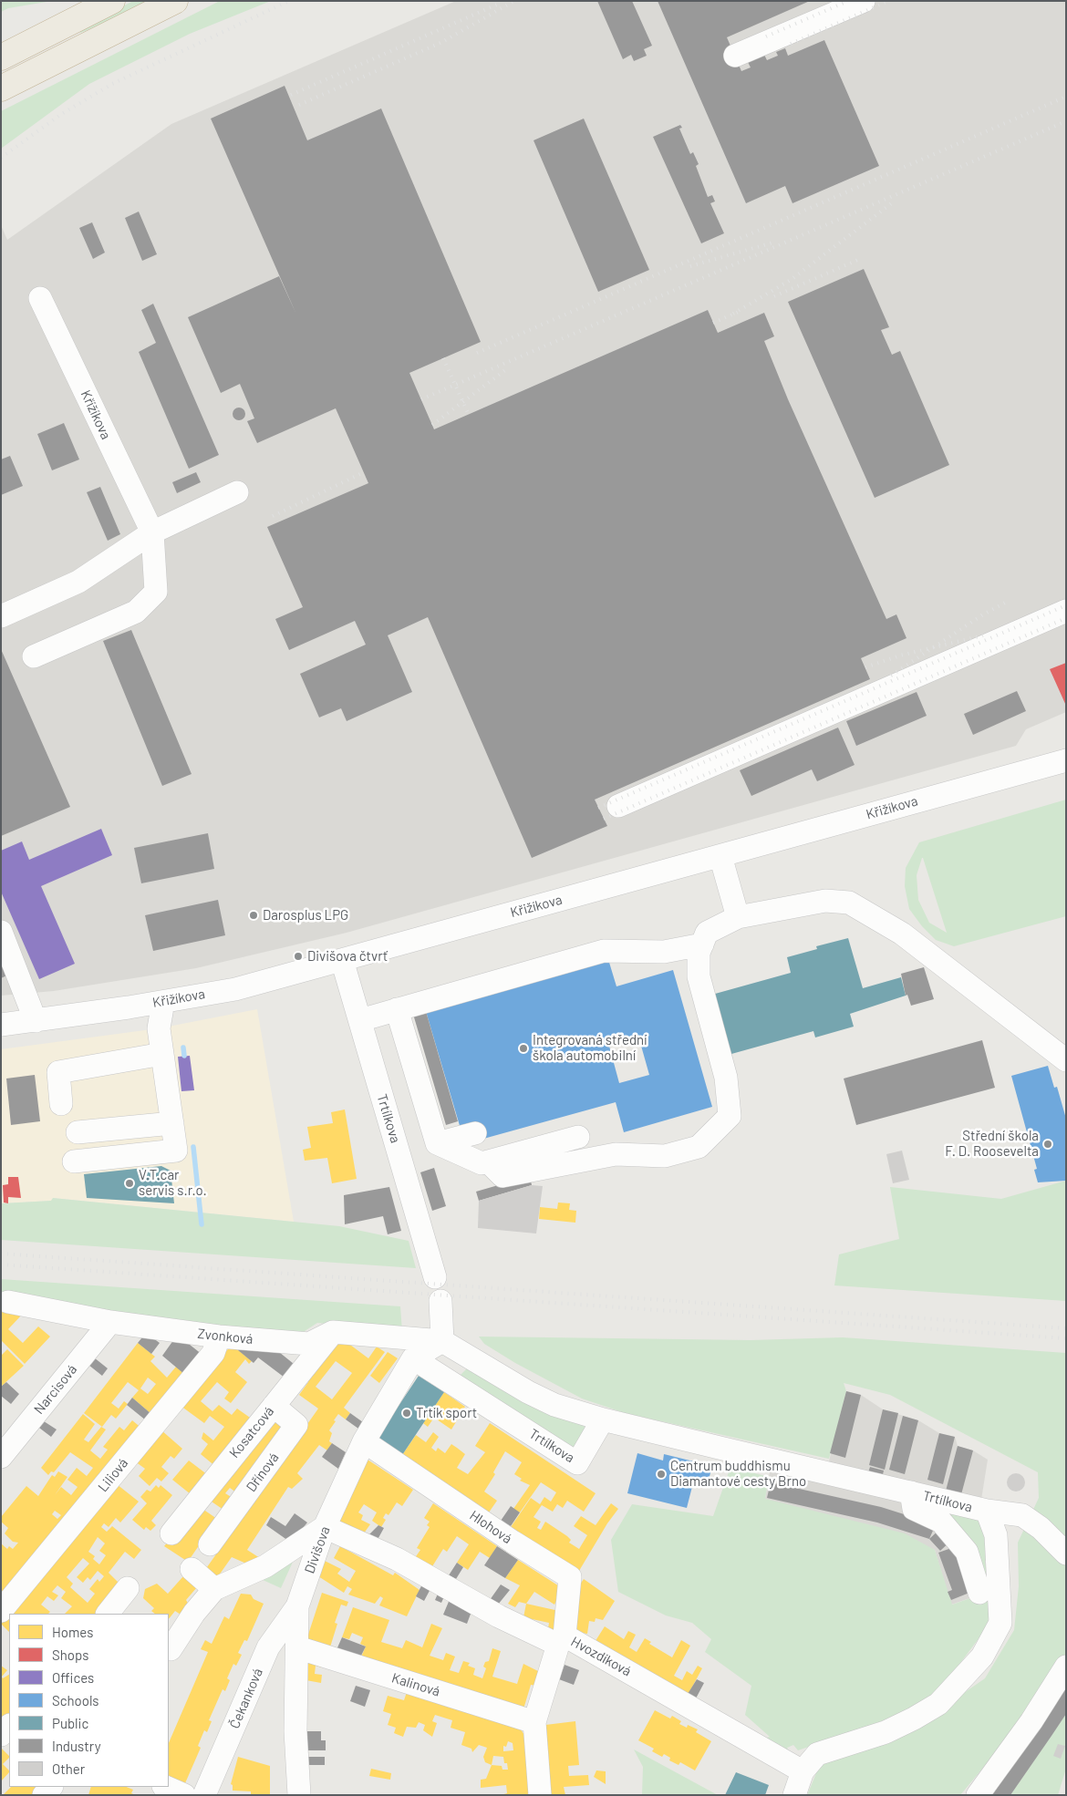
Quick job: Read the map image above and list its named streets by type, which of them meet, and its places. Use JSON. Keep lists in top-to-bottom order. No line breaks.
{"streets":{"street":["Křížíkova","Křižíkova","Trtílkova","Zvonková","Narcisová","Kosatcová","Dřínová","Liliová","Hlohová","Divišova","Hvozdíková","Kalinová","Čekanková"]},"crossings":[["Křižíkova","Trtílkova"],["Trtílkova","Divišova"],["Trtílkova","Hvozdíková"],["Zvonková","Narcisová"],["Zvonková","Kosatcová"],["Zvonková","Liliová"],["Kosatcová","Dřínová"],["Hlohová","Divišova"],["Hlohová","Hvozdíková"],["Hlohová","Kalinová"],["Divišova","Hvozdíková"],["Divišova","Kalinová"],["Divišova","Čekanková"]],"places":["Darosplus LPG","Divišova čtvrť","Integrovaná střední škola automobilní","Střední škola F. D. Roosevelta","V.T.car servis s.r.o.","Trtík sport","Centrum buddhismu Diamantové cesty Brno"],"legend":["Homes","Shops","Offices","Schools","Public","Industry","Other"]}
